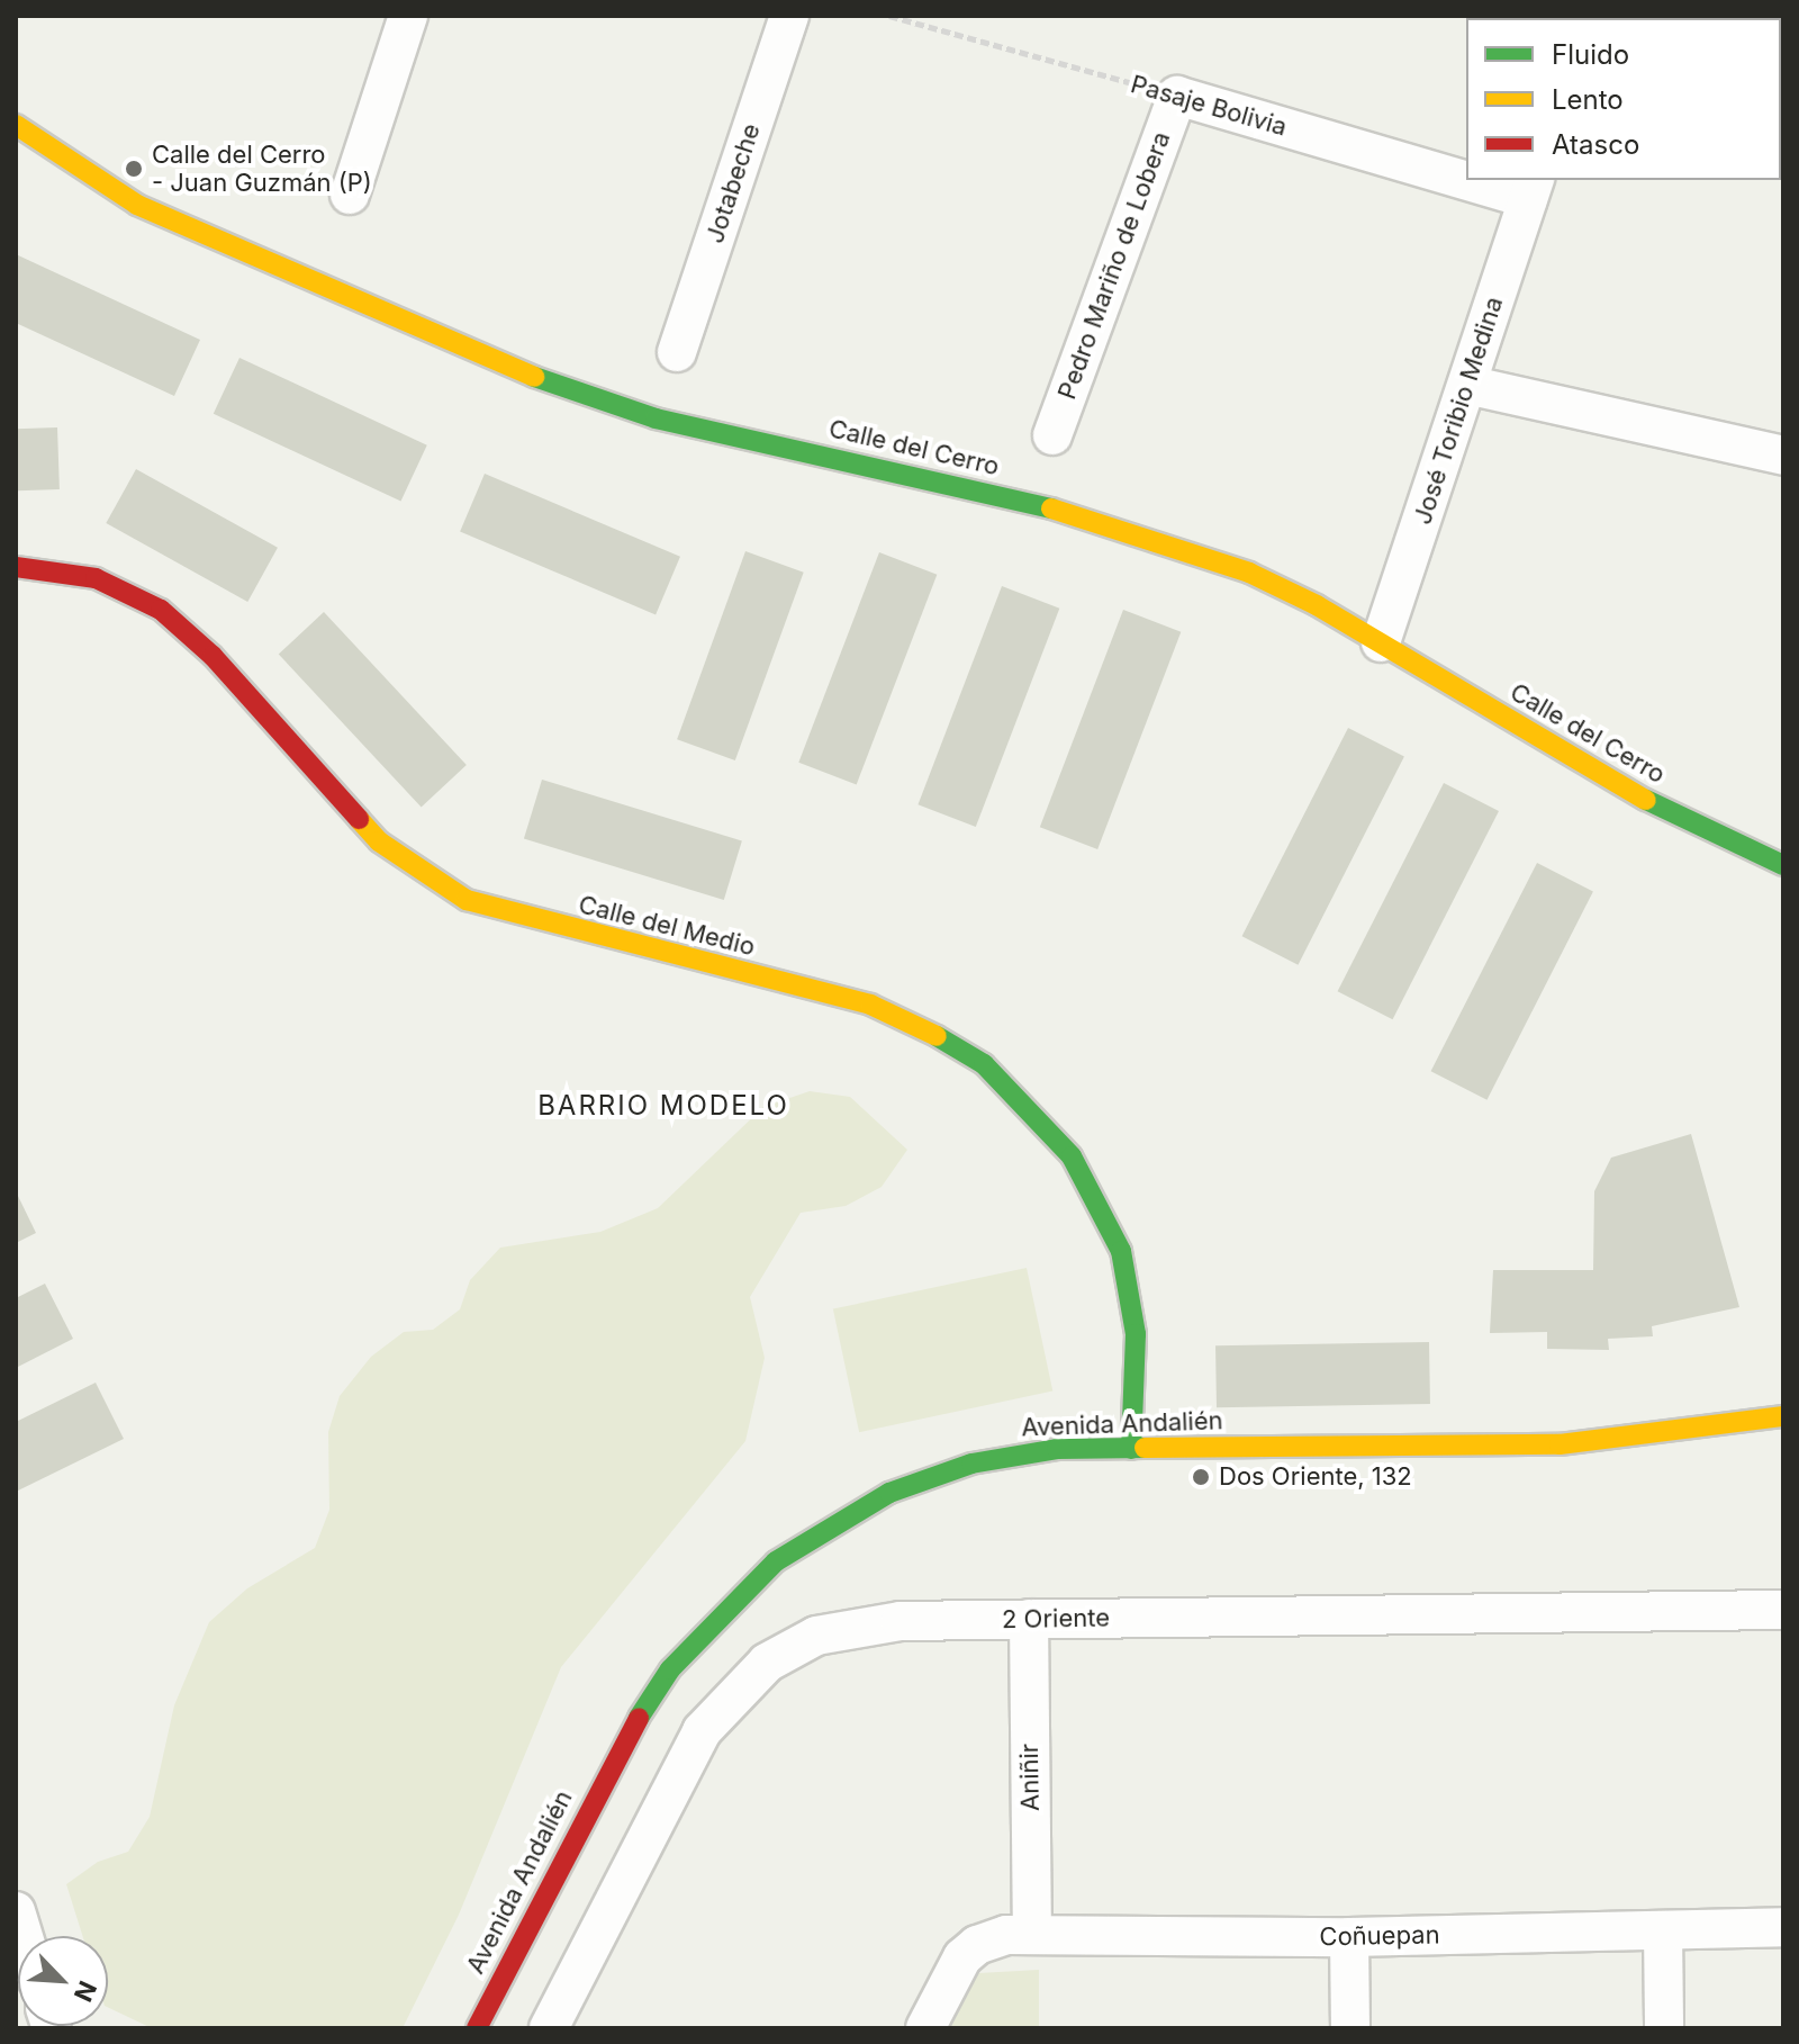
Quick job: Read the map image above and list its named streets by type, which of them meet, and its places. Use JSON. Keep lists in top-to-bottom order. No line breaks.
{"streets":{"street":["Pasaje Bolivia","Jotabeche","Pedro Mariño de Lobera","José Toribio Medina","Calle del Cerro","Calle del Medio","Avenida Andalién","2 Oriente","Aniñir","Coñuepan"]},"crossings":[["Pasaje Bolivia","Pedro Mariño de Lobera"],["Pasaje Bolivia","José Toribio Medina"],["José Toribio Medina","Calle del Cerro"],["Calle del Medio","Avenida Andalién"],["2 Oriente","Aniñir"],["Aniñir","Coñuepan"]],"districts":["BARRIO MODELO"],"places":["Calle del Cerro - Juan Guzmán (P)","Dos Oriente, 132"],"legend":["Fluido","Lento","Atasco"],"north":"bottom right"}
